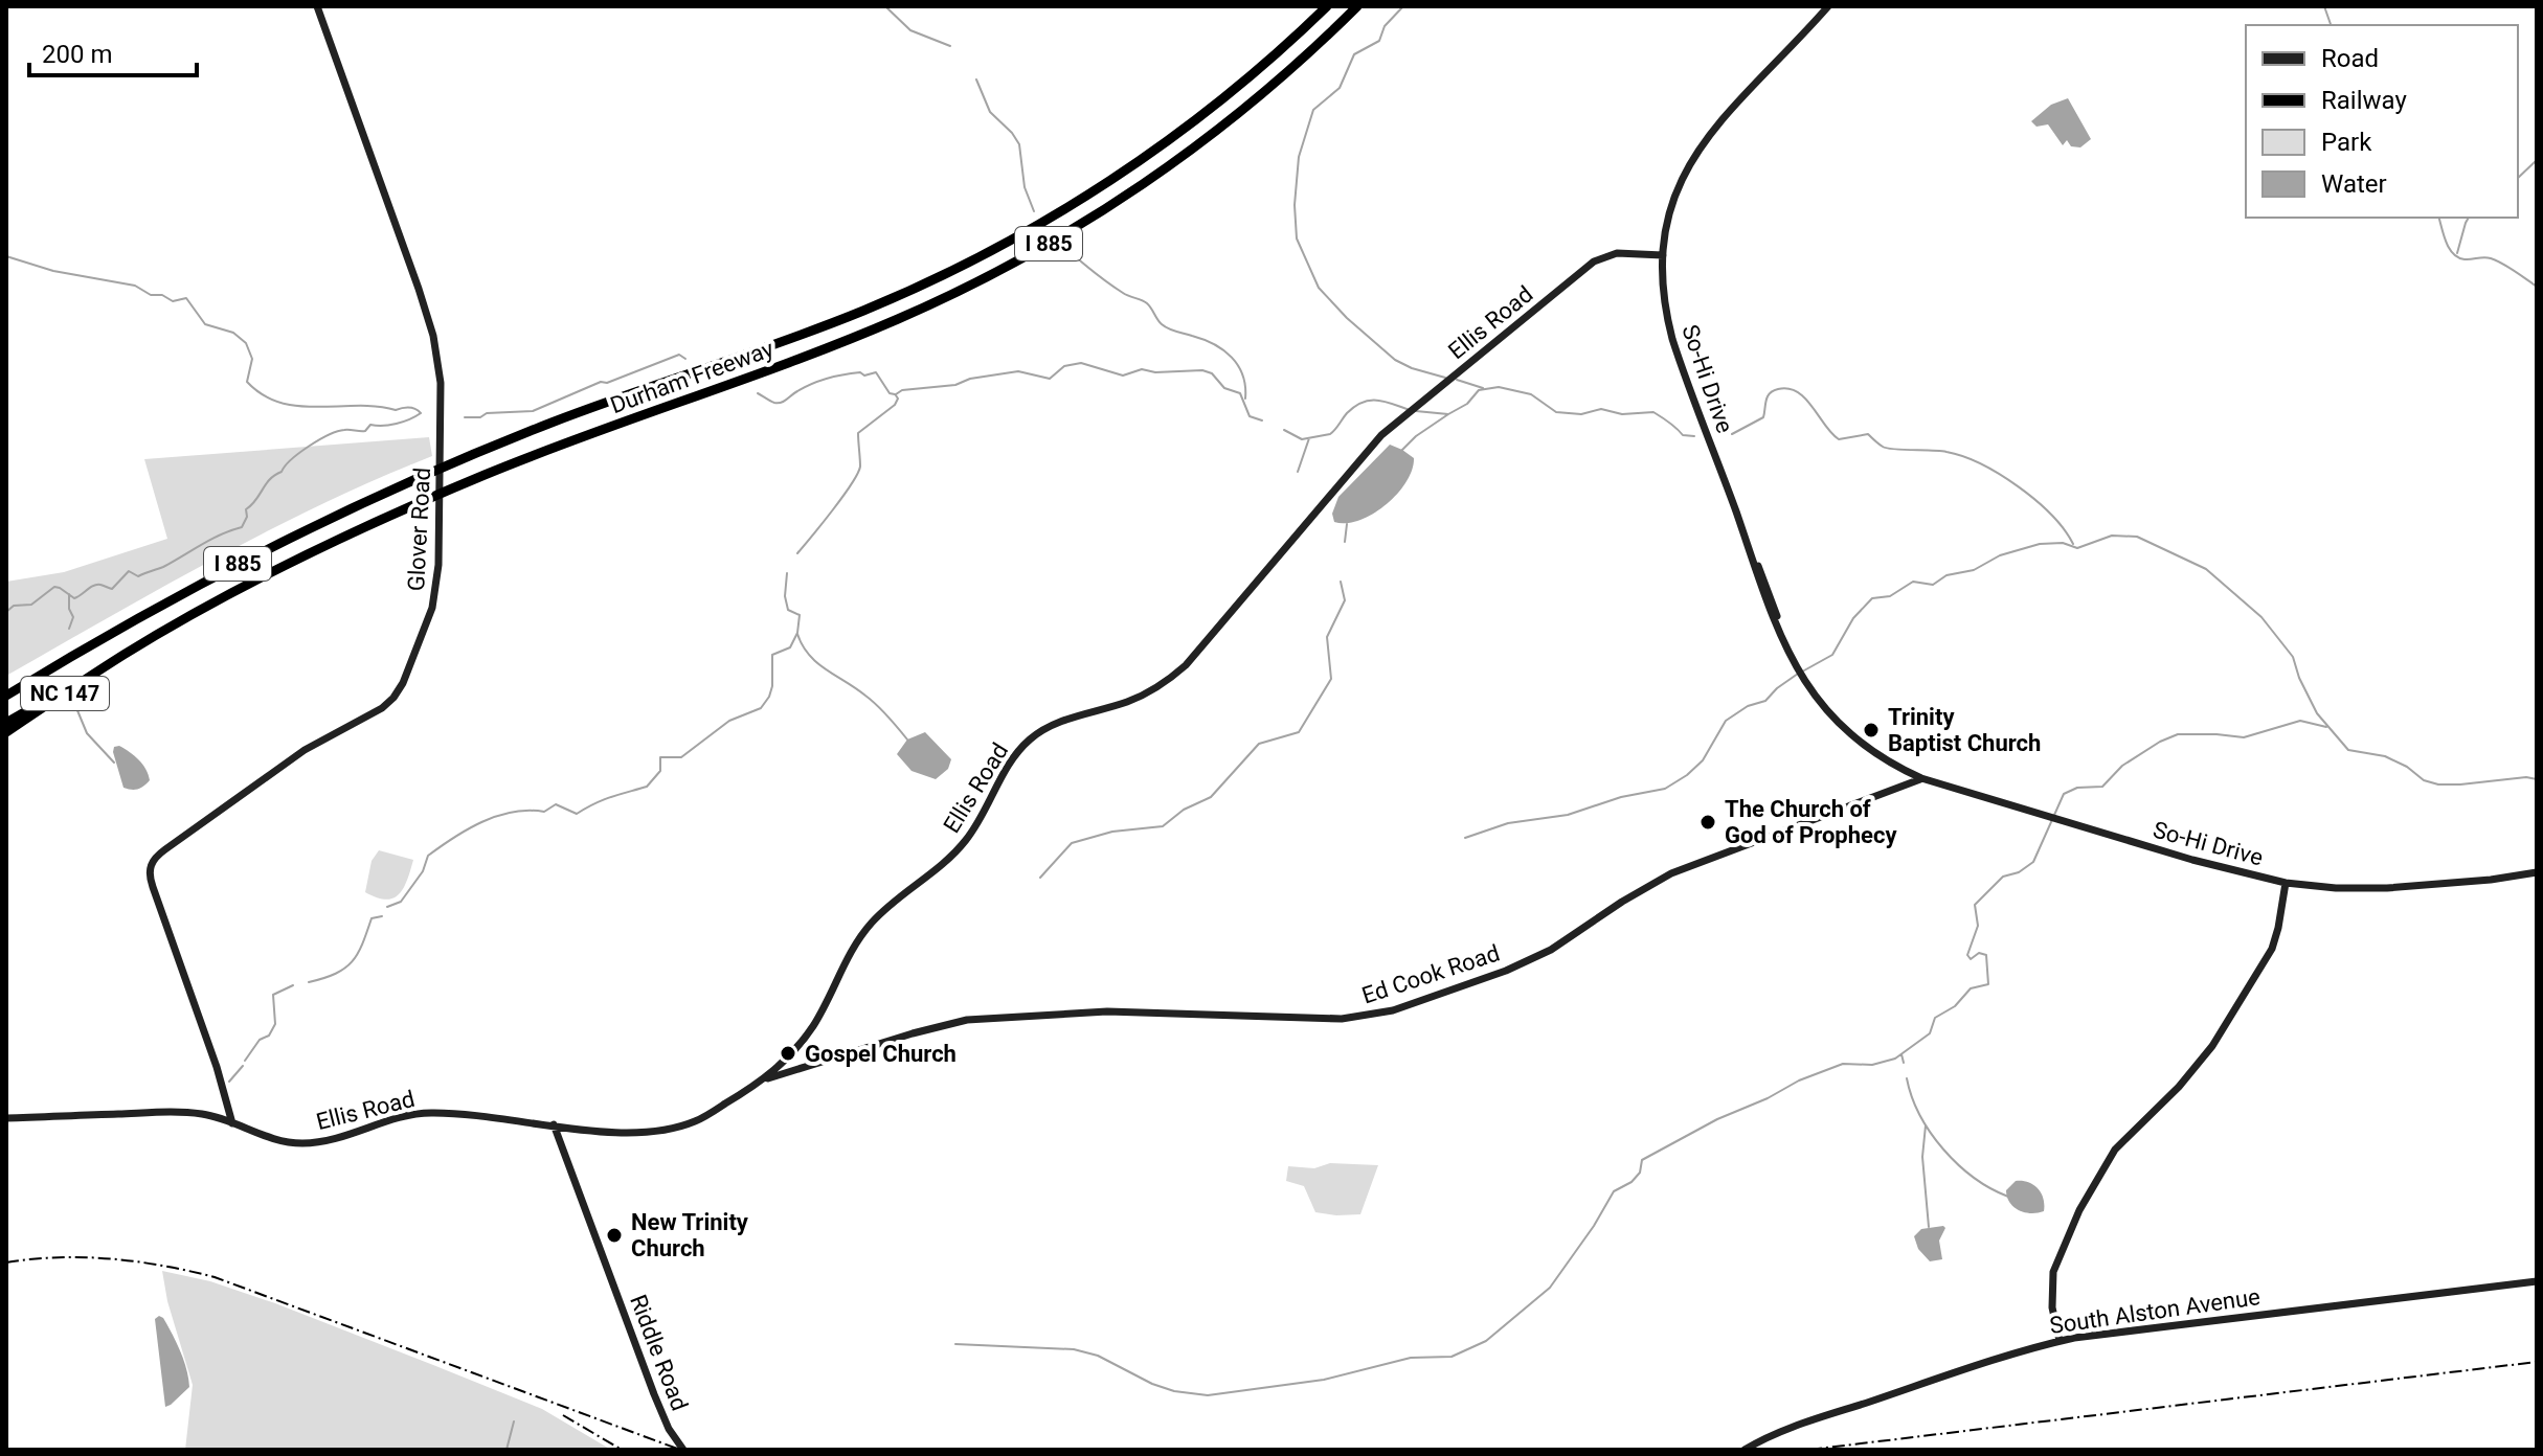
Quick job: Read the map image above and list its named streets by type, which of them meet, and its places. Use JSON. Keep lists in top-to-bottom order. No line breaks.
{"streets":{"highway":["I 885","Durham Freeway","NC 147"],"street":["Ellis Road","So-Hi Drive","Glover Road","Ed Cook Road","South Alston Avenue","Riddle Road"]},"crossings":[["I 885","Durham Freeway"],["Ellis Road","So-Hi Drive"],["Ellis Road","Glover Road"],["Ellis Road","Ed Cook Road"],["Ellis Road","Riddle Road"],["So-Hi Drive","Ed Cook Road"],["So-Hi Drive","South Alston Avenue"]],"places":["Trinity Baptist Church","The Church of God of Prophecy","Gospel Church","New Trinity Church"],"legend":["Road","Railway","Park","Water"],"scale_bar":"200 m"}
